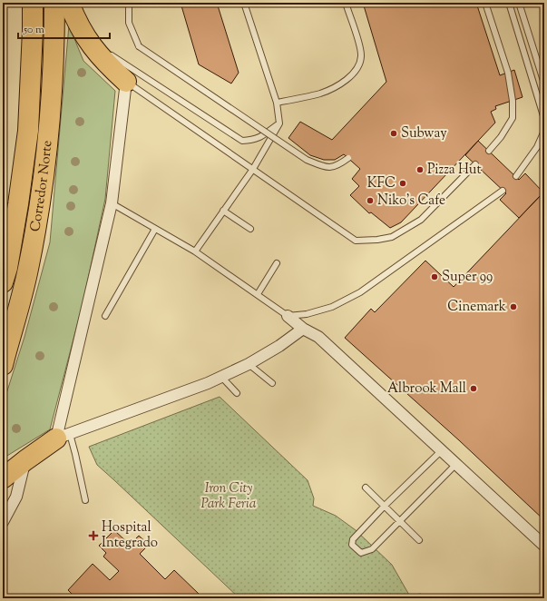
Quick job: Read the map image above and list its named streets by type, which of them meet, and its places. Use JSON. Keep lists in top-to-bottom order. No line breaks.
{"streets":{"highway":["Corredor Norte"]},"parks":["Iron City Park Feria"],"places":{"other":["Subway","Pizza Hut","KFC","Niko's Cafe","Super 99","Cinemark","Albrook Mall"],"health":["Hospital Integrado"]},"scale_bar":"50 m"}
